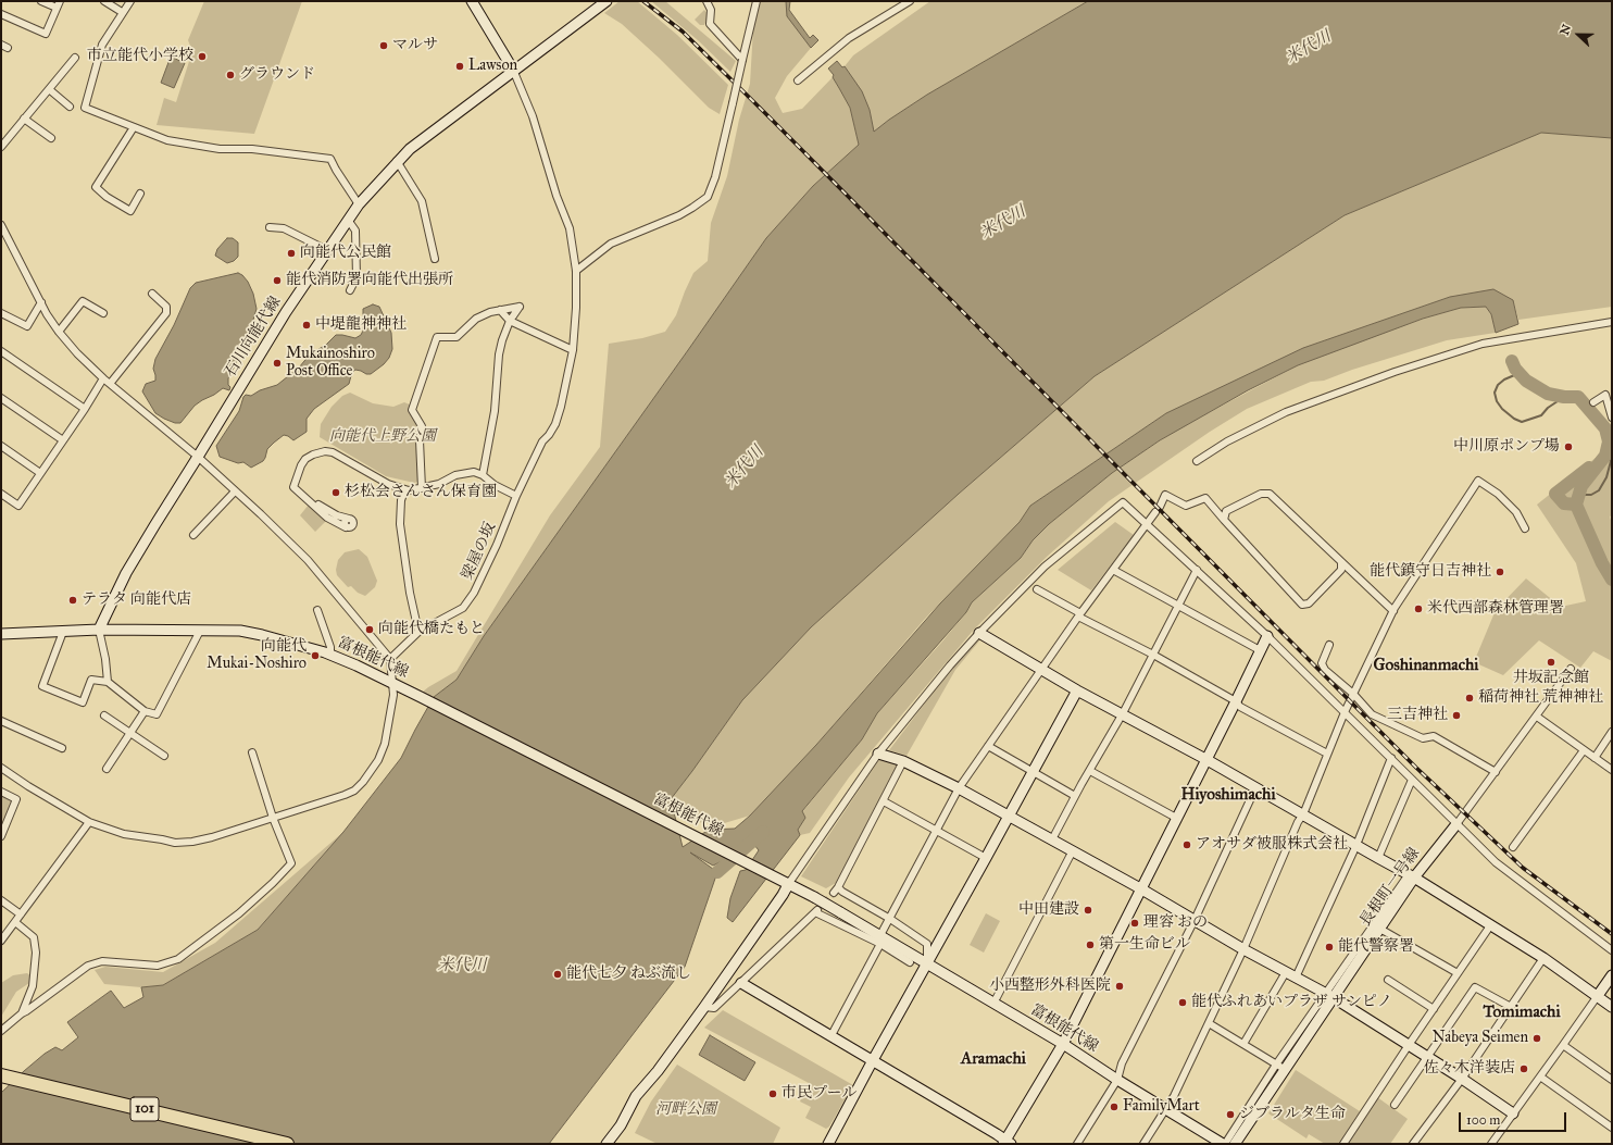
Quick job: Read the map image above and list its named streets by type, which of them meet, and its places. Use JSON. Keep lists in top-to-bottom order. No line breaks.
{"streets":{"highway":["101"],"street":["石川向能代線","梁屋の坂","富根能代線","長根町一号線"]},"crossings":[["石川向能代線","梁屋の坂"],["石川向能代線","富根能代線"]],"districts":["Goshinanmachi","Hiyoshimachi","Tomimachi","Aramachi"],"water":["米代川"],"parks":["向能代上野公園","河畔公園"],"places":["マルサ","市立能代小学校","Lawson","グラウンド","向能代公民館","能代消防署向能代出張所","中堤龍神神社","Mukainoshiro Post Office","中川原ポンプ場","杉松会さんさん保育園","能代鎮守日吉神社","テラタ 向能代店","米代西部森林管理署","向能代橋たもと","向能代 Mukai-Noshiro","井坂記念館","稲荷神社 荒神神社","三吉神社","アオサダ被服株式会社","中田建設","理容 おの","第一生命ビル","能代警察署","能代七夕 ねぶ流し","小西整形外科医院","能代ふれあいプラザ サンピノ","Nabeya Seimen","佐々木洋装店","市民プール","FamilyMart","ジブラルタ生命"],"scale_bar":"100 m","north":"left"}
